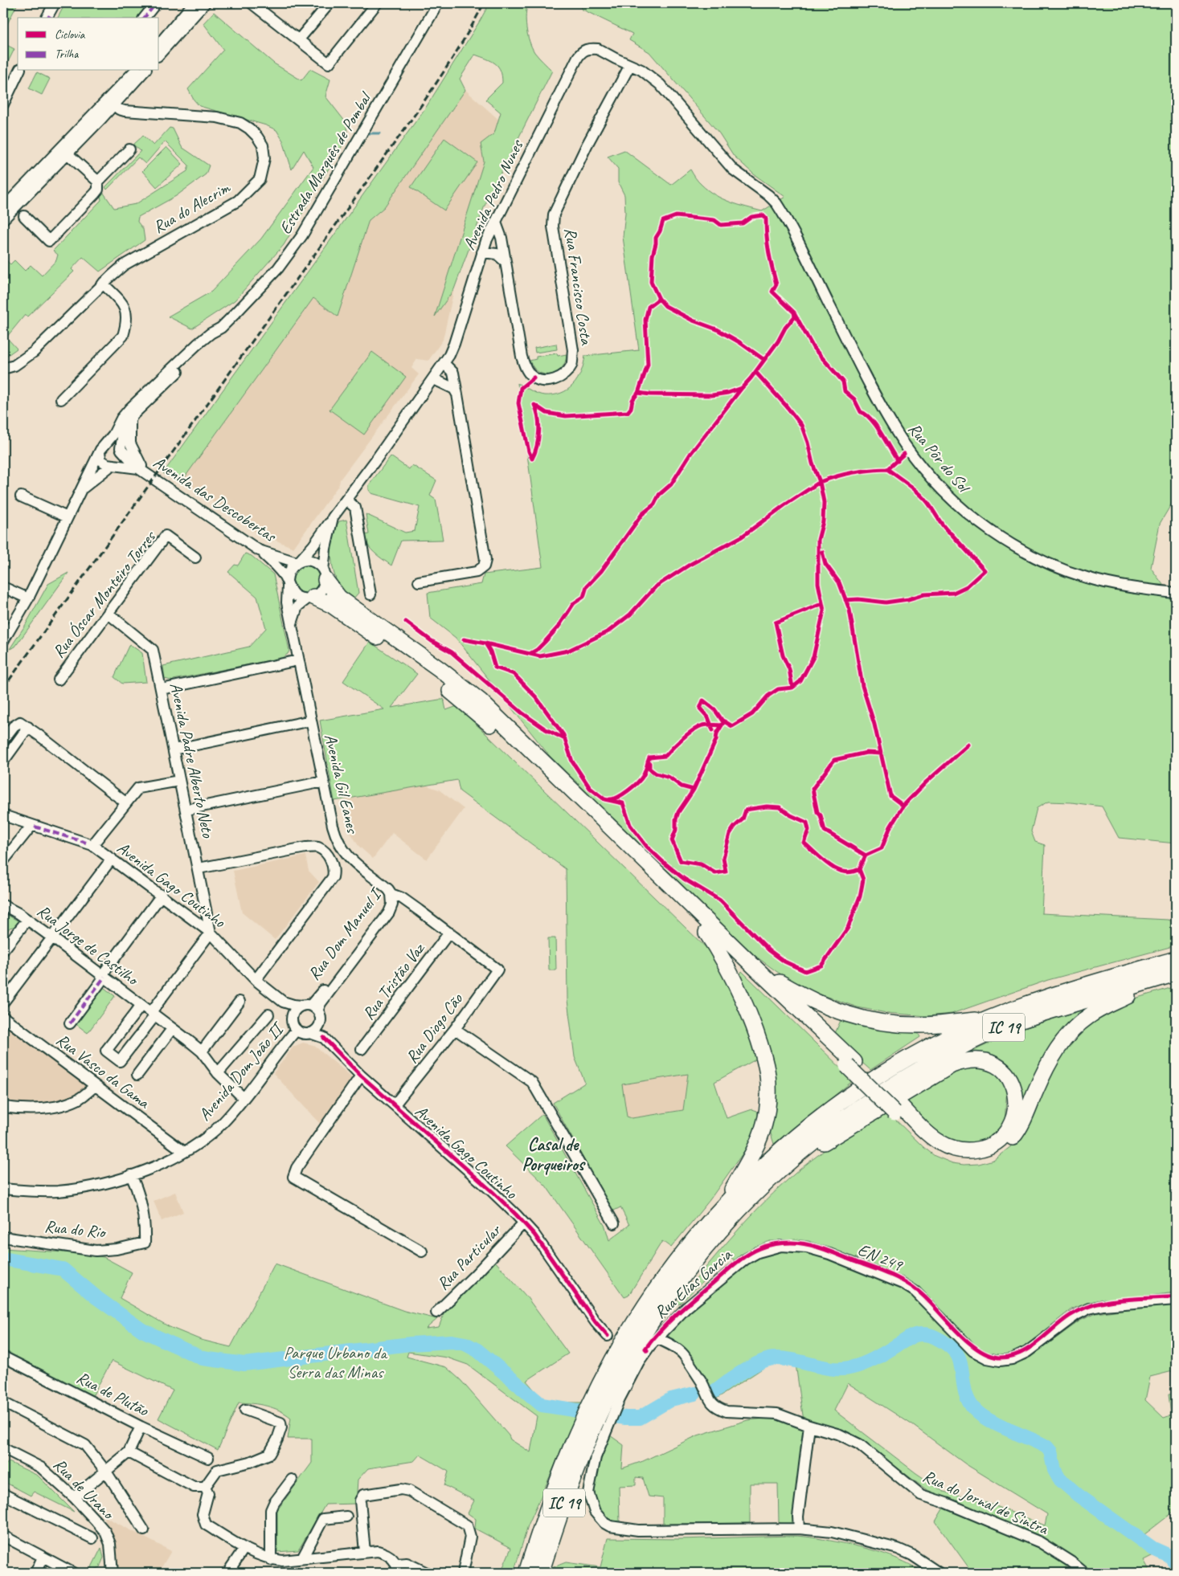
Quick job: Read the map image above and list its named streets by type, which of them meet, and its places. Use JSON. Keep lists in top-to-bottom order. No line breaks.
{"streets":{"highway":["IC 19"],"street":["Estrada Marquês de Pombal","Avenida Pedro Nunes","Rua do Alecrim","Rua Francisco Costa","Rua Pôr do Sol","Avenida das Descobertas","Rua Óscar Monteiro Torres","Avenida Padre Alberto Neto","Avenida Gil Eanes","Avenida Gago Coutinho","Rua Dom Manuel I","Rua Jorge de Castilho","Rua Tristão Vaz","Rua Diogo Cão","Rua Vasco da Gama","Avenida Dom João II","Rua do Rio","Rua Particular","EN 249","Rua Elias Garcia","Rua de Plutão","Rua de Urano","Rua do Jornal de Sintra"],"cycle path":["EN 249"]},"crossings":[["Estrada Marquês de Pombal","Avenida das Descobertas"],["Avenida Pedro Nunes","Rua Francisco Costa"],["Avenida Pedro Nunes","Rua Pôr do Sol"],["Avenida Pedro Nunes","Avenida das Descobertas"],["Avenida Pedro Nunes","Avenida Gil Eanes"],["Avenida das Descobertas","Avenida Gil Eanes"],["Rua Óscar Monteiro Torres","Avenida Padre Alberto Neto"],["Avenida Padre Alberto Neto","Avenida Gago Coutinho"],["Avenida Gil Eanes","Rua Dom Manuel I"],["Avenida Gil Eanes","Rua Tristão Vaz"],["Avenida Gil Eanes","Rua Diogo Cão"],["Avenida Gago Coutinho","Rua Dom Manuel I"],["Avenida Gago Coutinho","Rua Diogo Cão"],["Avenida Gago Coutinho","Avenida Dom João II"],["Avenida Gago Coutinho","Rua Particular"],["Rua Dom Manuel I","Avenida Dom João II"],["Rua Jorge de Castilho","Avenida Dom João II"],["IC 19","Rua Elias Garcia"],["Rua Vasco da Gama","Avenida Dom João II"],["Avenida Dom João II","Rua do Rio"],["Rua Elias Garcia","Rua do Jornal de Sintra"]],"districts":["Casal de Porqueiros"],"parks":["Parque Urbano da Serra das Minas"],"legend":["Ciclovia","Trilha"]}
